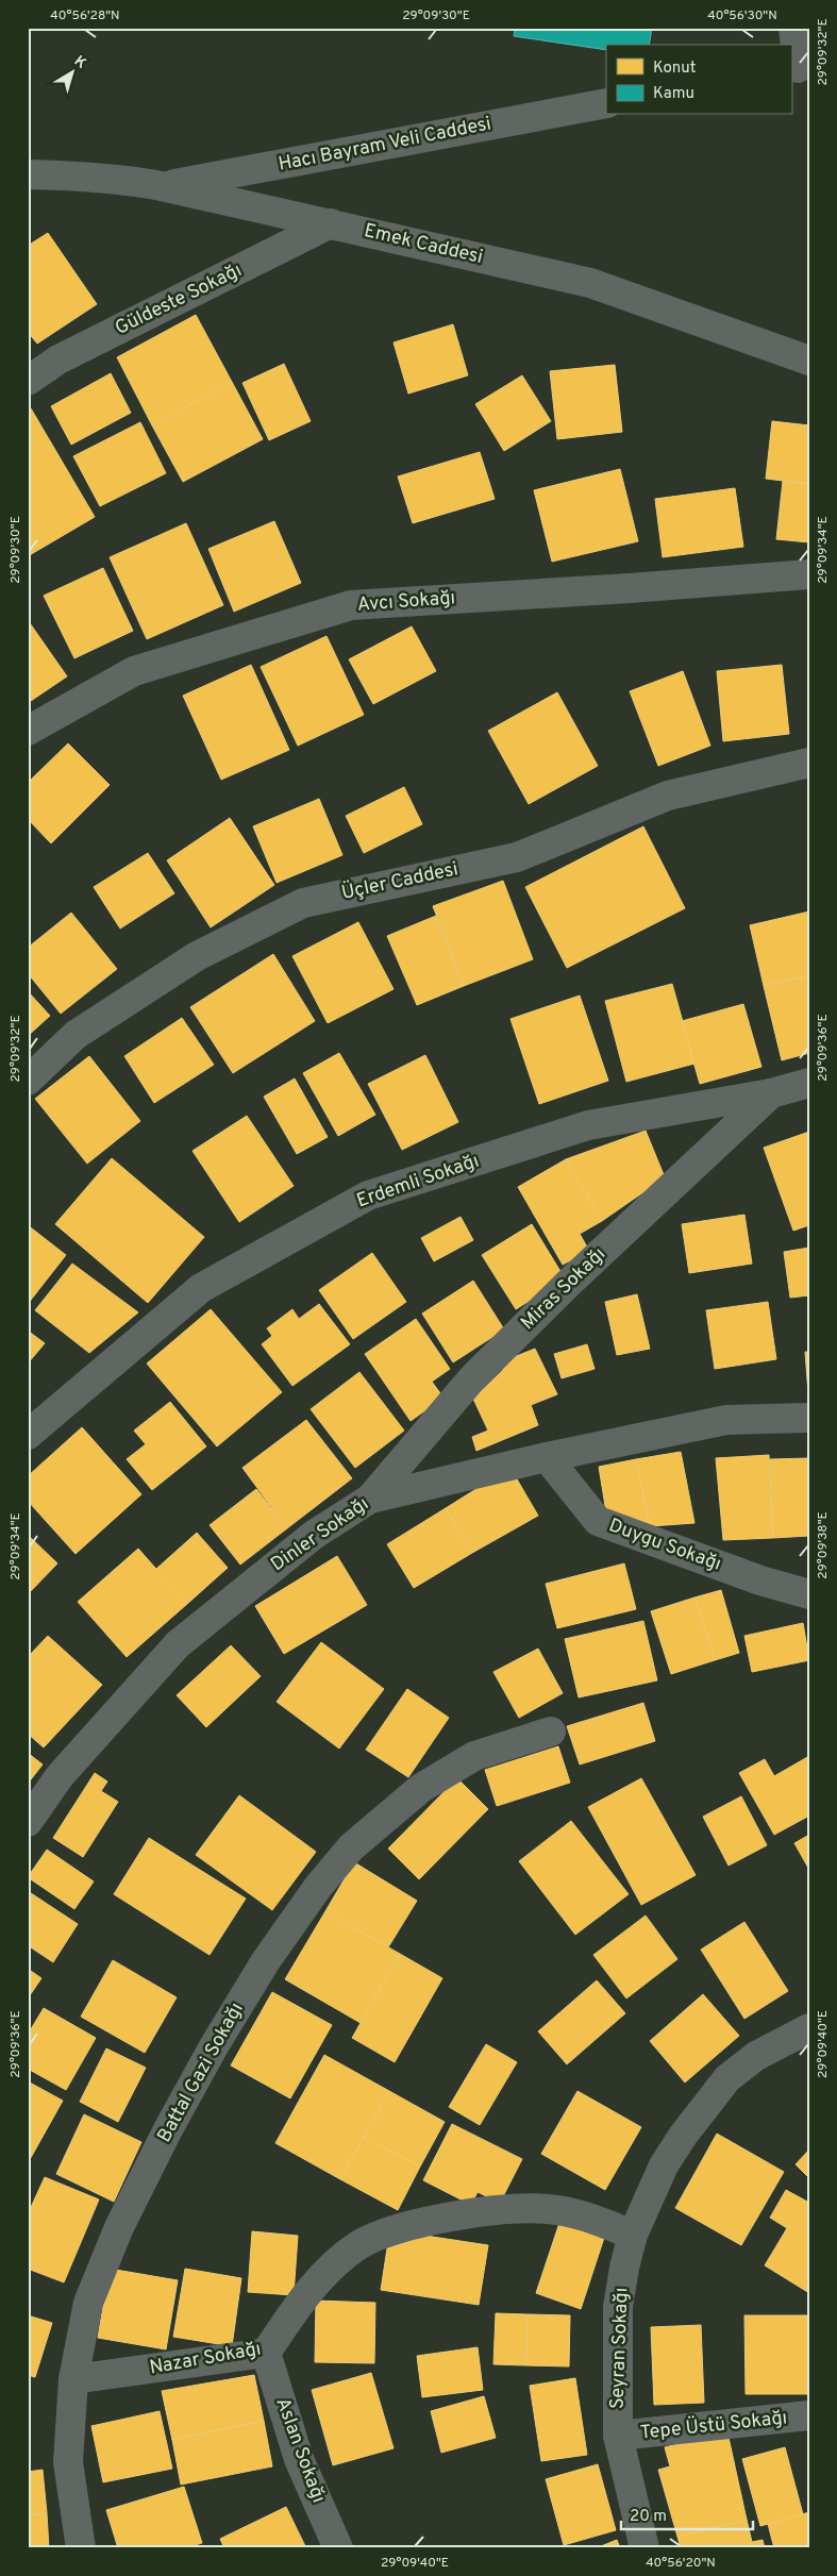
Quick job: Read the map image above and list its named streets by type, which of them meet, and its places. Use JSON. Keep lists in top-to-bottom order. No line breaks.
{"streets":{"street":["Hacı Bayram Veli Caddesi","Emek Caddesi","Güldeste Sokağı","Avcı Sokağı","Üçler Caddesi","Erdemli Sokağı","Miras Sokağı","Dinler Sokağı","Duygu Sokağı","Battal Gazi Sokağı","Seyran Sokağı","Nazar Sokağı","Tepe Üstü Sokağı","Aslan Sokağı"]},"crossings":[["Hacı Bayram Veli Caddesi","Emek Caddesi"],["Emek Caddesi","Güldeste Sokağı"],["Erdemli Sokağı","Miras Sokağı"],["Miras Sokağı","Dinler Sokağı"],["Dinler Sokağı","Duygu Sokağı"],["Battal Gazi Sokağı","Nazar Sokağı"],["Seyran Sokağı","Nazar Sokağı"],["Seyran Sokağı","Tepe Üstü Sokağı"],["Nazar Sokağı","Aslan Sokağı"]],"legend":["Konut","Kamu"],"scale_bar":"20 m","north":"top right","coordinates":["40°56'28\"N","29°09'30\"E","40°56'30\"N","29°09'32\"E","29°09'34\"E","29°09'36\"E","29°09'38\"E","29°09'40\"E","40°56'20\"N"]}
